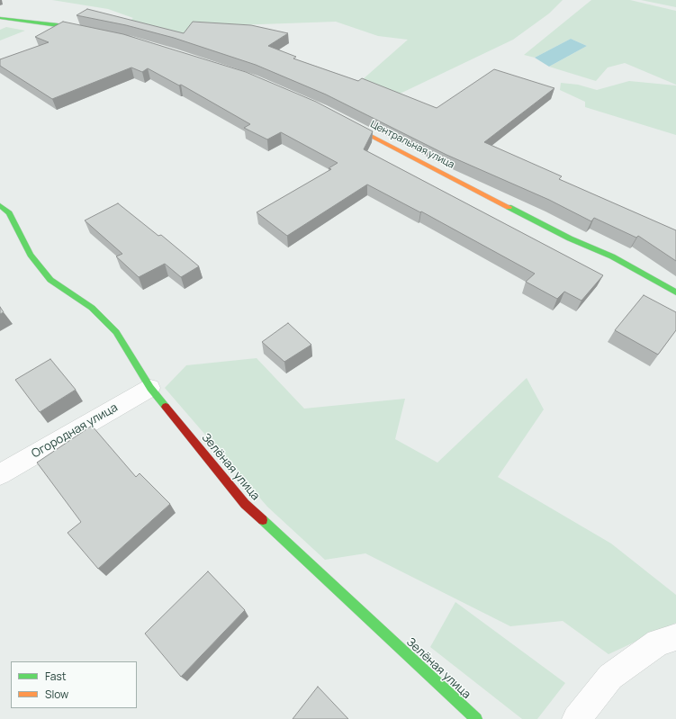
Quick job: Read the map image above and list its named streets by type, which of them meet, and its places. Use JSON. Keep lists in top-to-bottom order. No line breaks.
{"streets":{"street":["Центральная улица","Огородная улица","Зелёная улица"]},"crossings":[["Огородная улица","Зелёная улица"]],"legend":["Fast","Slow"]}
